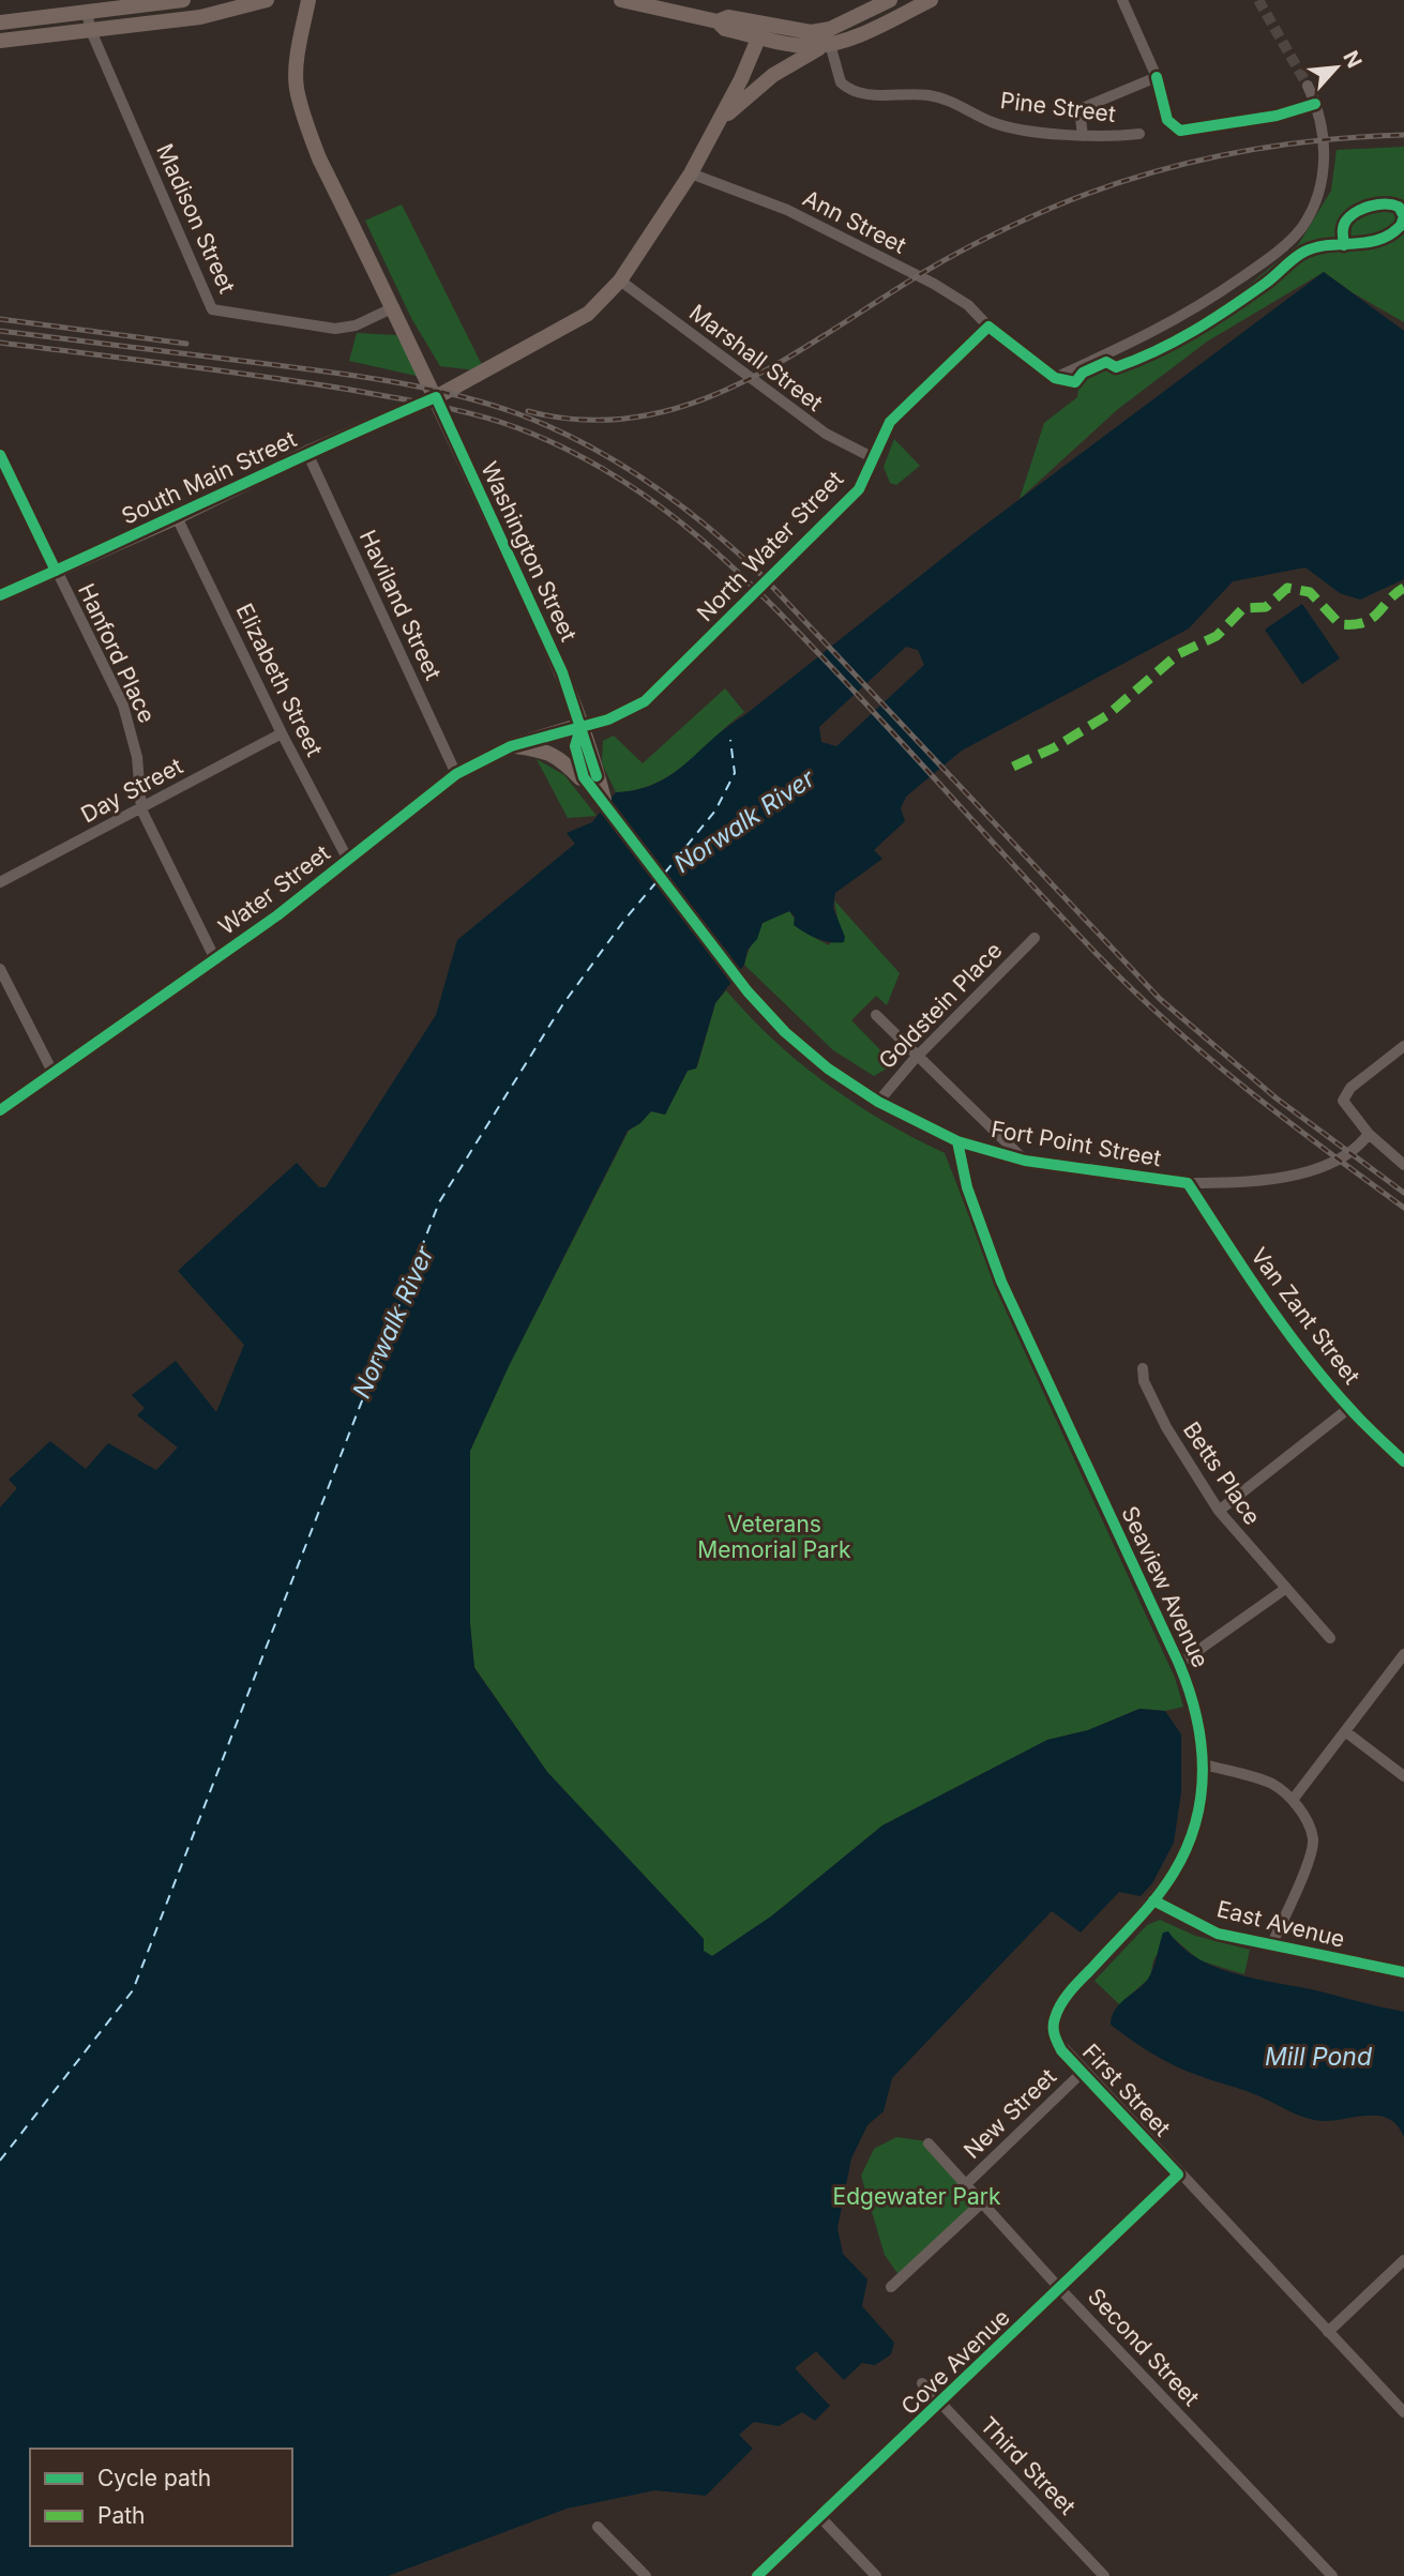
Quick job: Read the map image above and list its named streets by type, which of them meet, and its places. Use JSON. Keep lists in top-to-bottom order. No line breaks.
{"streets":{"main road":["South Main Street","Washington Street","Water Street","Fort Point Street","Van Zant Street"],"street":["Pine Street","Madison Street","Ann Street","Marshall Street","North Water Street","Haviland Street","Hanford Place","Elizabeth Street","Day Street","Goldstein Place","Betts Place","Seaview Avenue","East Avenue","First Street","New Street","Second Street","Cove Avenue","Third Street"]},"crossings":[["Madison Street","Washington Street"],["Ann Street","South Main Street"],["Ann Street","North Water Street"],["Marshall Street","South Main Street"],["Marshall Street","North Water Street"],["South Main Street","Washington Street"],["South Main Street","Haviland Street"],["South Main Street","Hanford Place"],["South Main Street","Elizabeth Street"],["North Water Street","Washington Street"],["North Water Street","Water Street"],["Washington Street","Water Street"],["Washington Street","Fort Point Street"],["Haviland Street","Water Street"],["Hanford Place","Day Street"],["Hanford Place","Water Street"],["Elizabeth Street","Day Street"],["Elizabeth Street","Water Street"],["Goldstein Place","Fort Point Street"],["Fort Point Street","Van Zant Street"],["Fort Point Street","Seaview Avenue"],["Seaview Avenue","East Avenue"],["Seaview Avenue","First Street"],["First Street","New Street"],["First Street","Cove Avenue"],["New Street","Second Street"],["Second Street","Cove Avenue"],["Cove Avenue","Third Street"]],"water":["Norwalk River","Mill Pond"],"parks":["Veterans Memorial Park","Edgewater Park"],"legend":["Cycle path","Path"],"north":"top right"}
